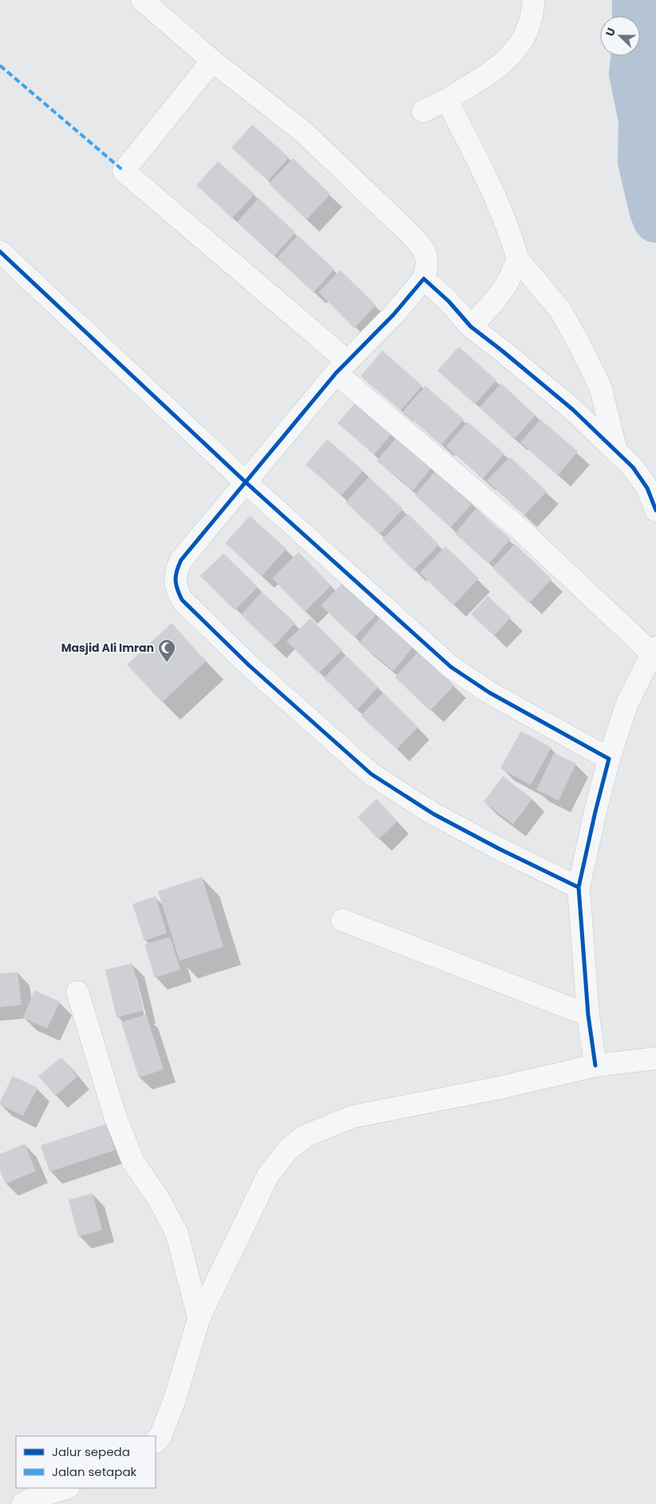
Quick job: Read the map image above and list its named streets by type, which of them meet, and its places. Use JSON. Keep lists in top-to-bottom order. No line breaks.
{"places":{"mosque":["Masjid Ali Imran"]},"legend":["Jalur sepeda","Jalan setapak"],"north":"left"}
